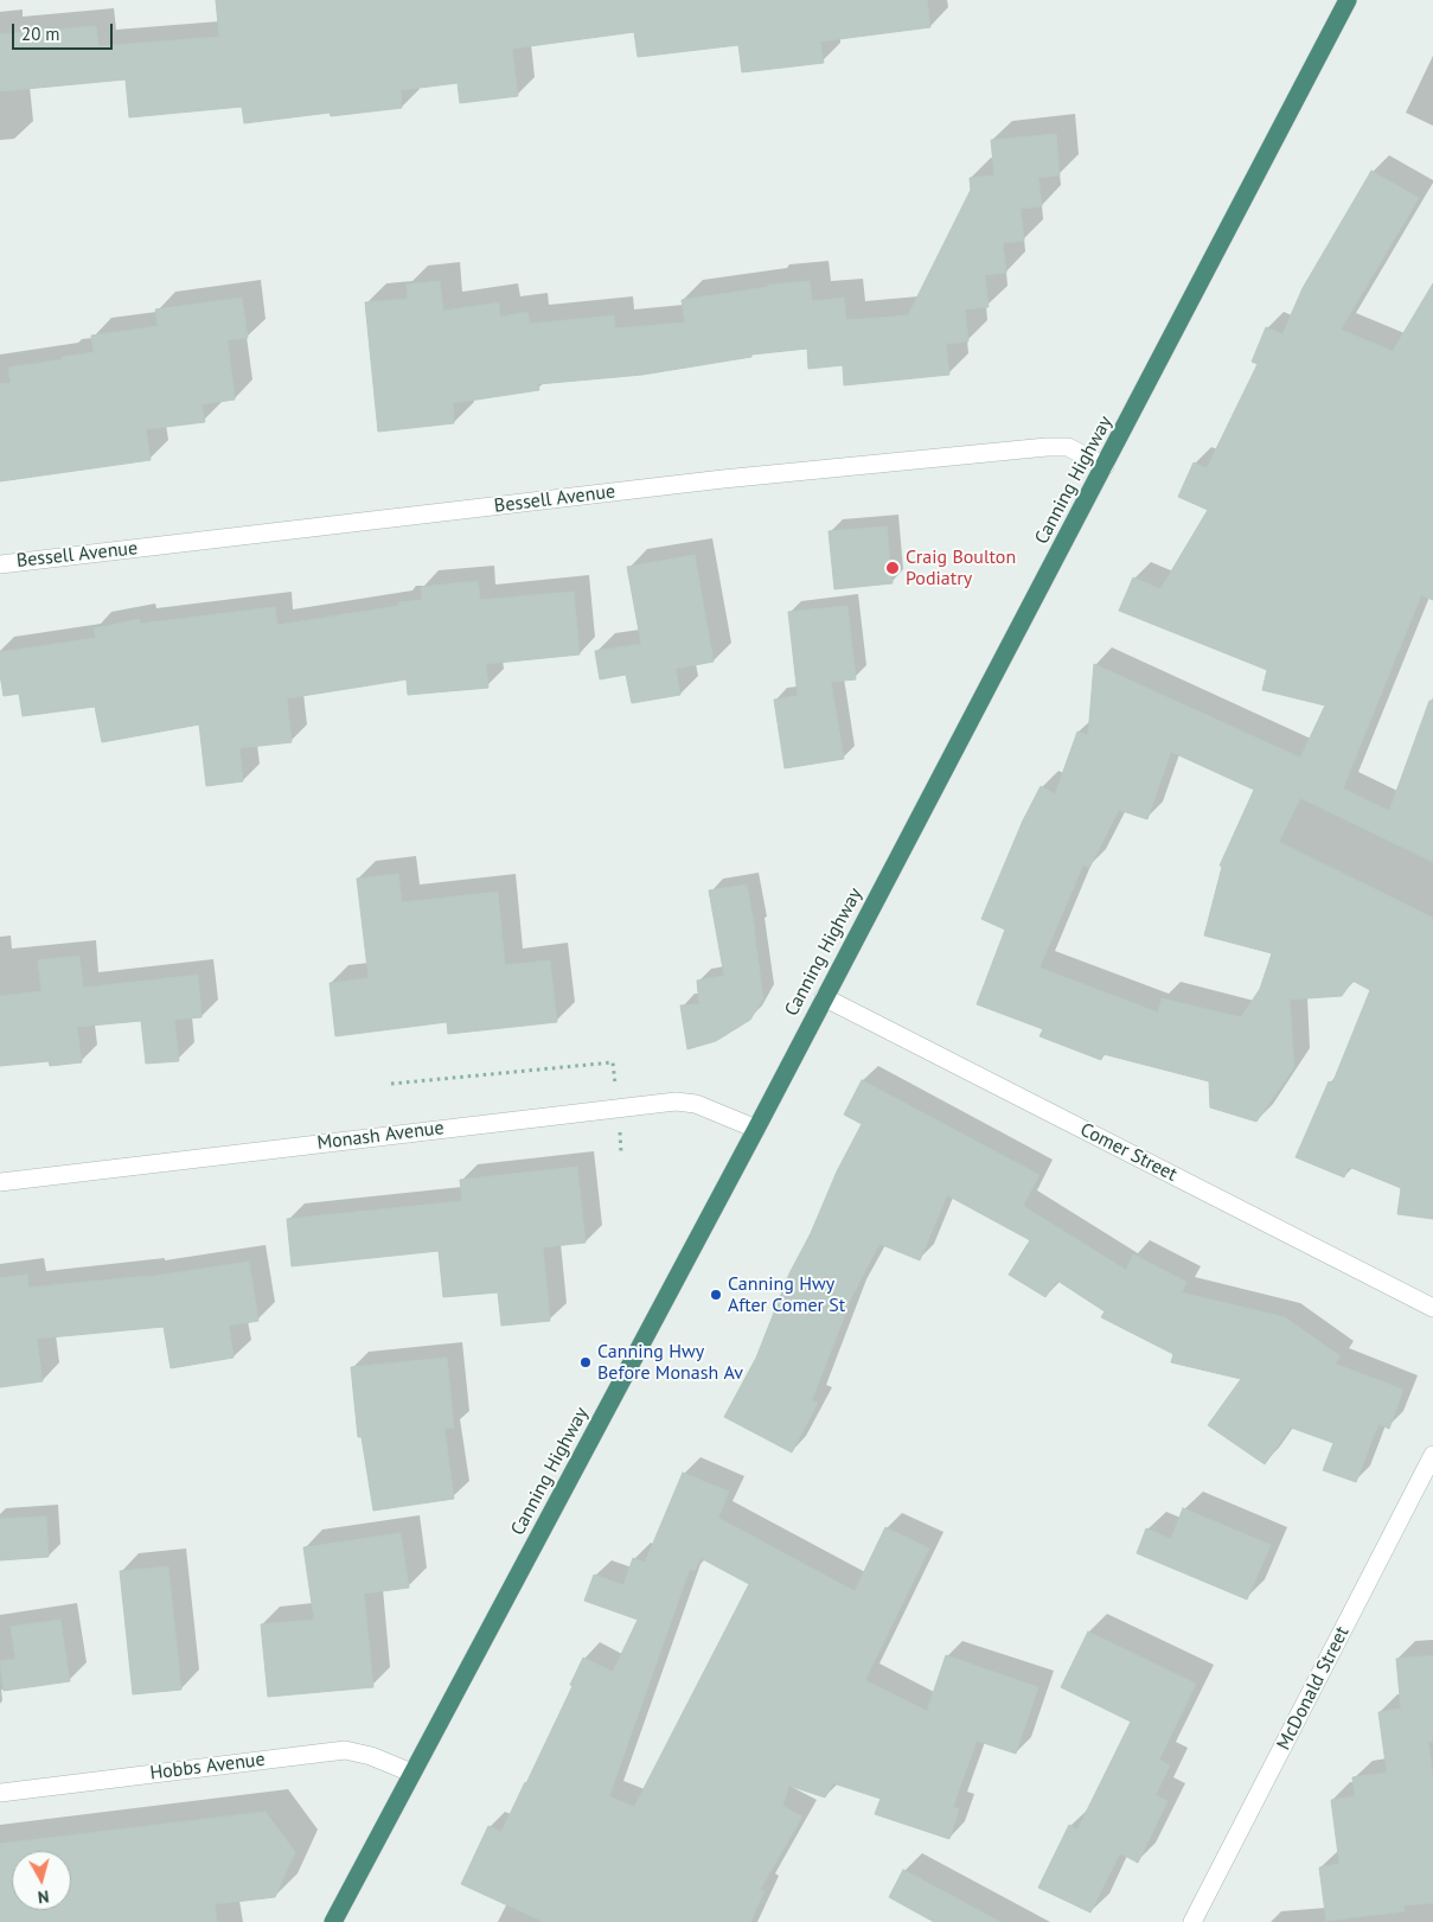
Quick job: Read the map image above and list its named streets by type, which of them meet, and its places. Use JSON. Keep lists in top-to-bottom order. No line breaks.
{"streets":{"highway":["Canning Highway"],"street":["Bessell Avenue","Monash Avenue","Comer Street","McDonald Street","Hobbs Avenue"]},"crossings":[["Canning Highway","Bessell Avenue"],["Canning Highway","Monash Avenue"],["Canning Highway","Comer Street"],["Canning Highway","Hobbs Avenue"]],"places":["Craig Boulton Podiatry","Canning Hwy After Comer St","Canning Hwy Before Monash Av"],"scale_bar":"20 m","north":"bottom"}
